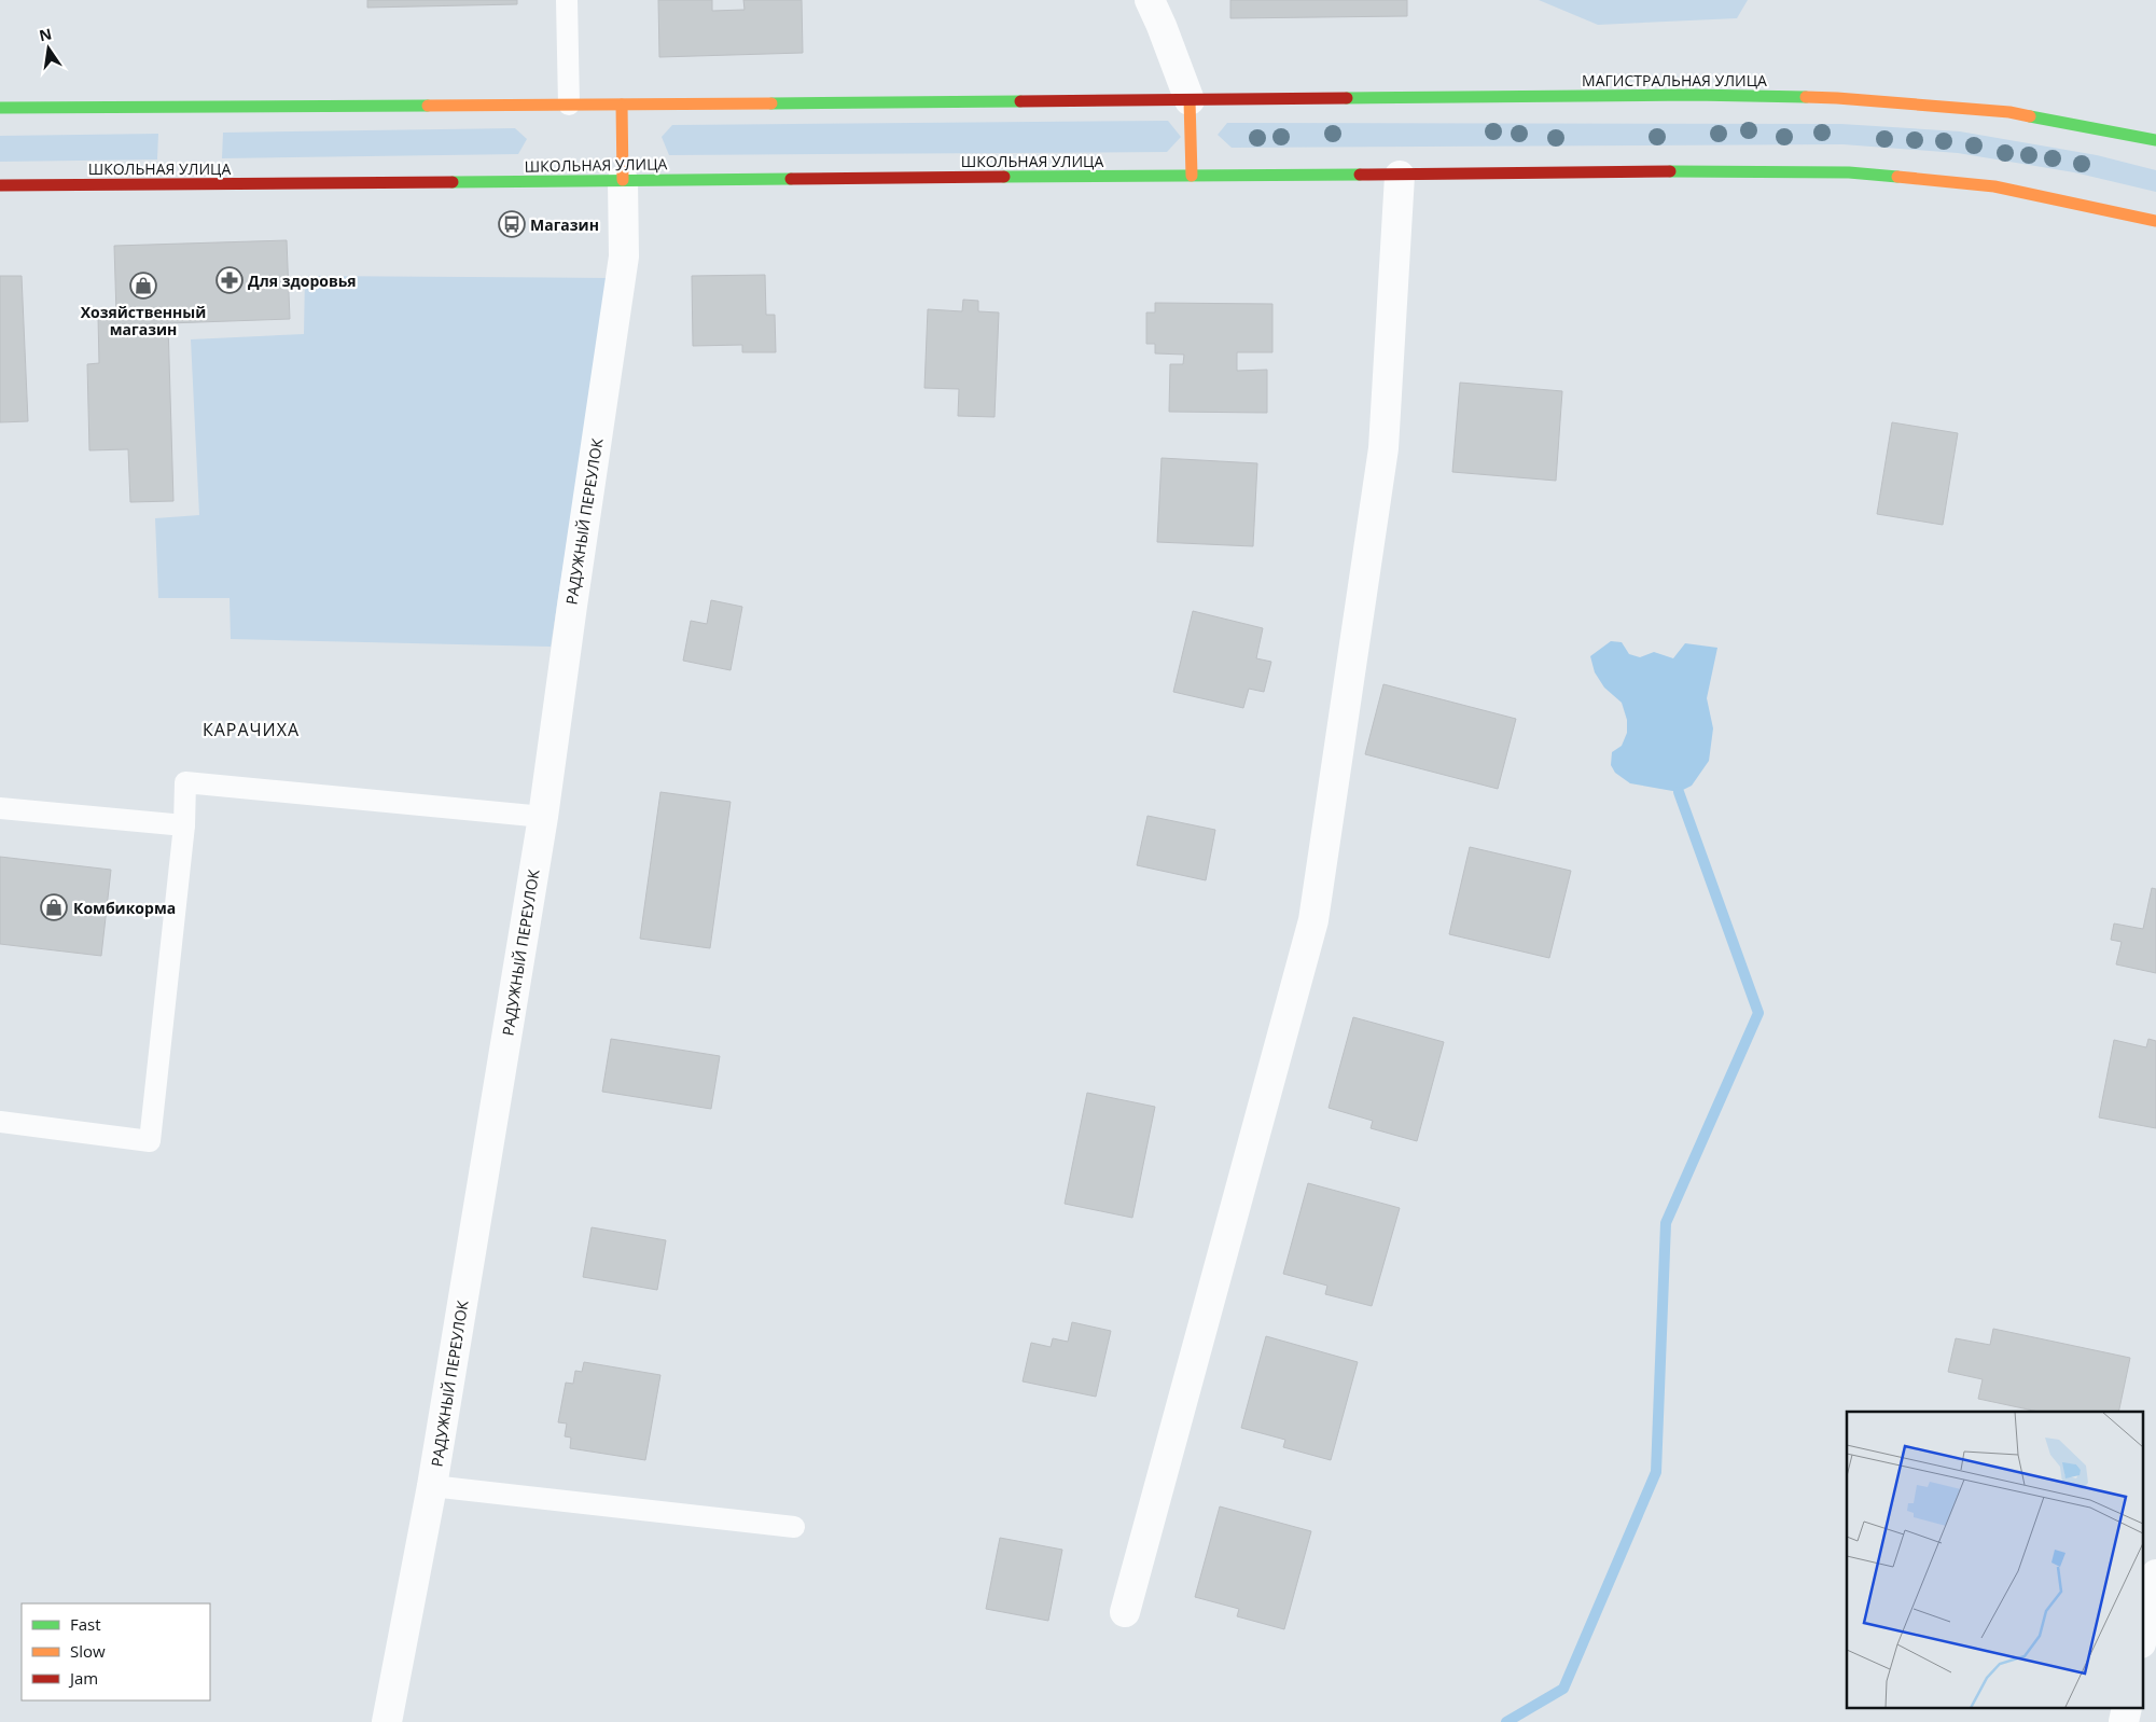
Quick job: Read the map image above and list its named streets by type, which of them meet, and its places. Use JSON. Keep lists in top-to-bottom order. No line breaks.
{"streets":{"main road":["МАГИСТРАЛЬНАЯ УЛИЦА","ШКОЛЬНАЯ УЛИЦА"],"street":["РАДУЖНЫЙ ПЕРЕУЛОК"]},"crossings":[["ШКОЛЬНАЯ УЛИЦА","РАДУЖНЫЙ ПЕРЕУЛОК"]],"districts":["КАРАЧИХА"],"places":{"bus stop":["Магазин"],"pharmacy":["Для здоровья"],"shop":["Хозяйственный магазин","Комбикорма"]},"legend":["Fast","Slow","Jam"],"north":"top"}
